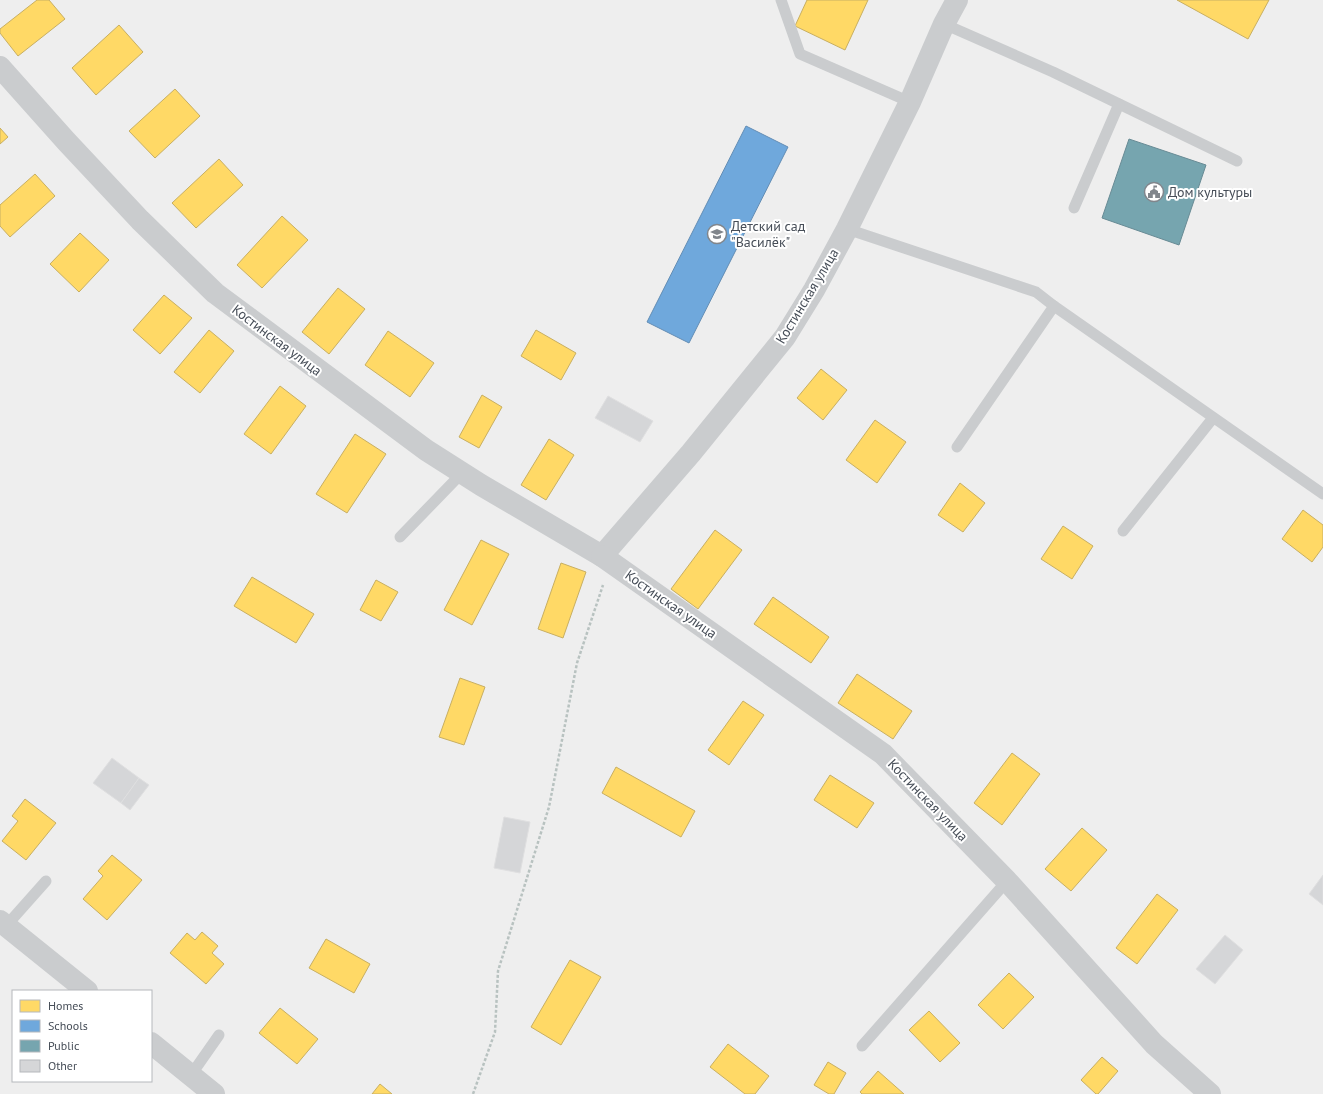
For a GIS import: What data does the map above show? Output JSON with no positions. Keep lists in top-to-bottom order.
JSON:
{
  "streets": {
    "street": ["Костинская улица"]
  },
  "places": {
    "public building": ["Дом культуры"],
    "school or university": ["Детский сад \"Василёк\""]
  },
  "legend": [
    "Homes",
    "Schools",
    "Public",
    "Other"
  ]
}
